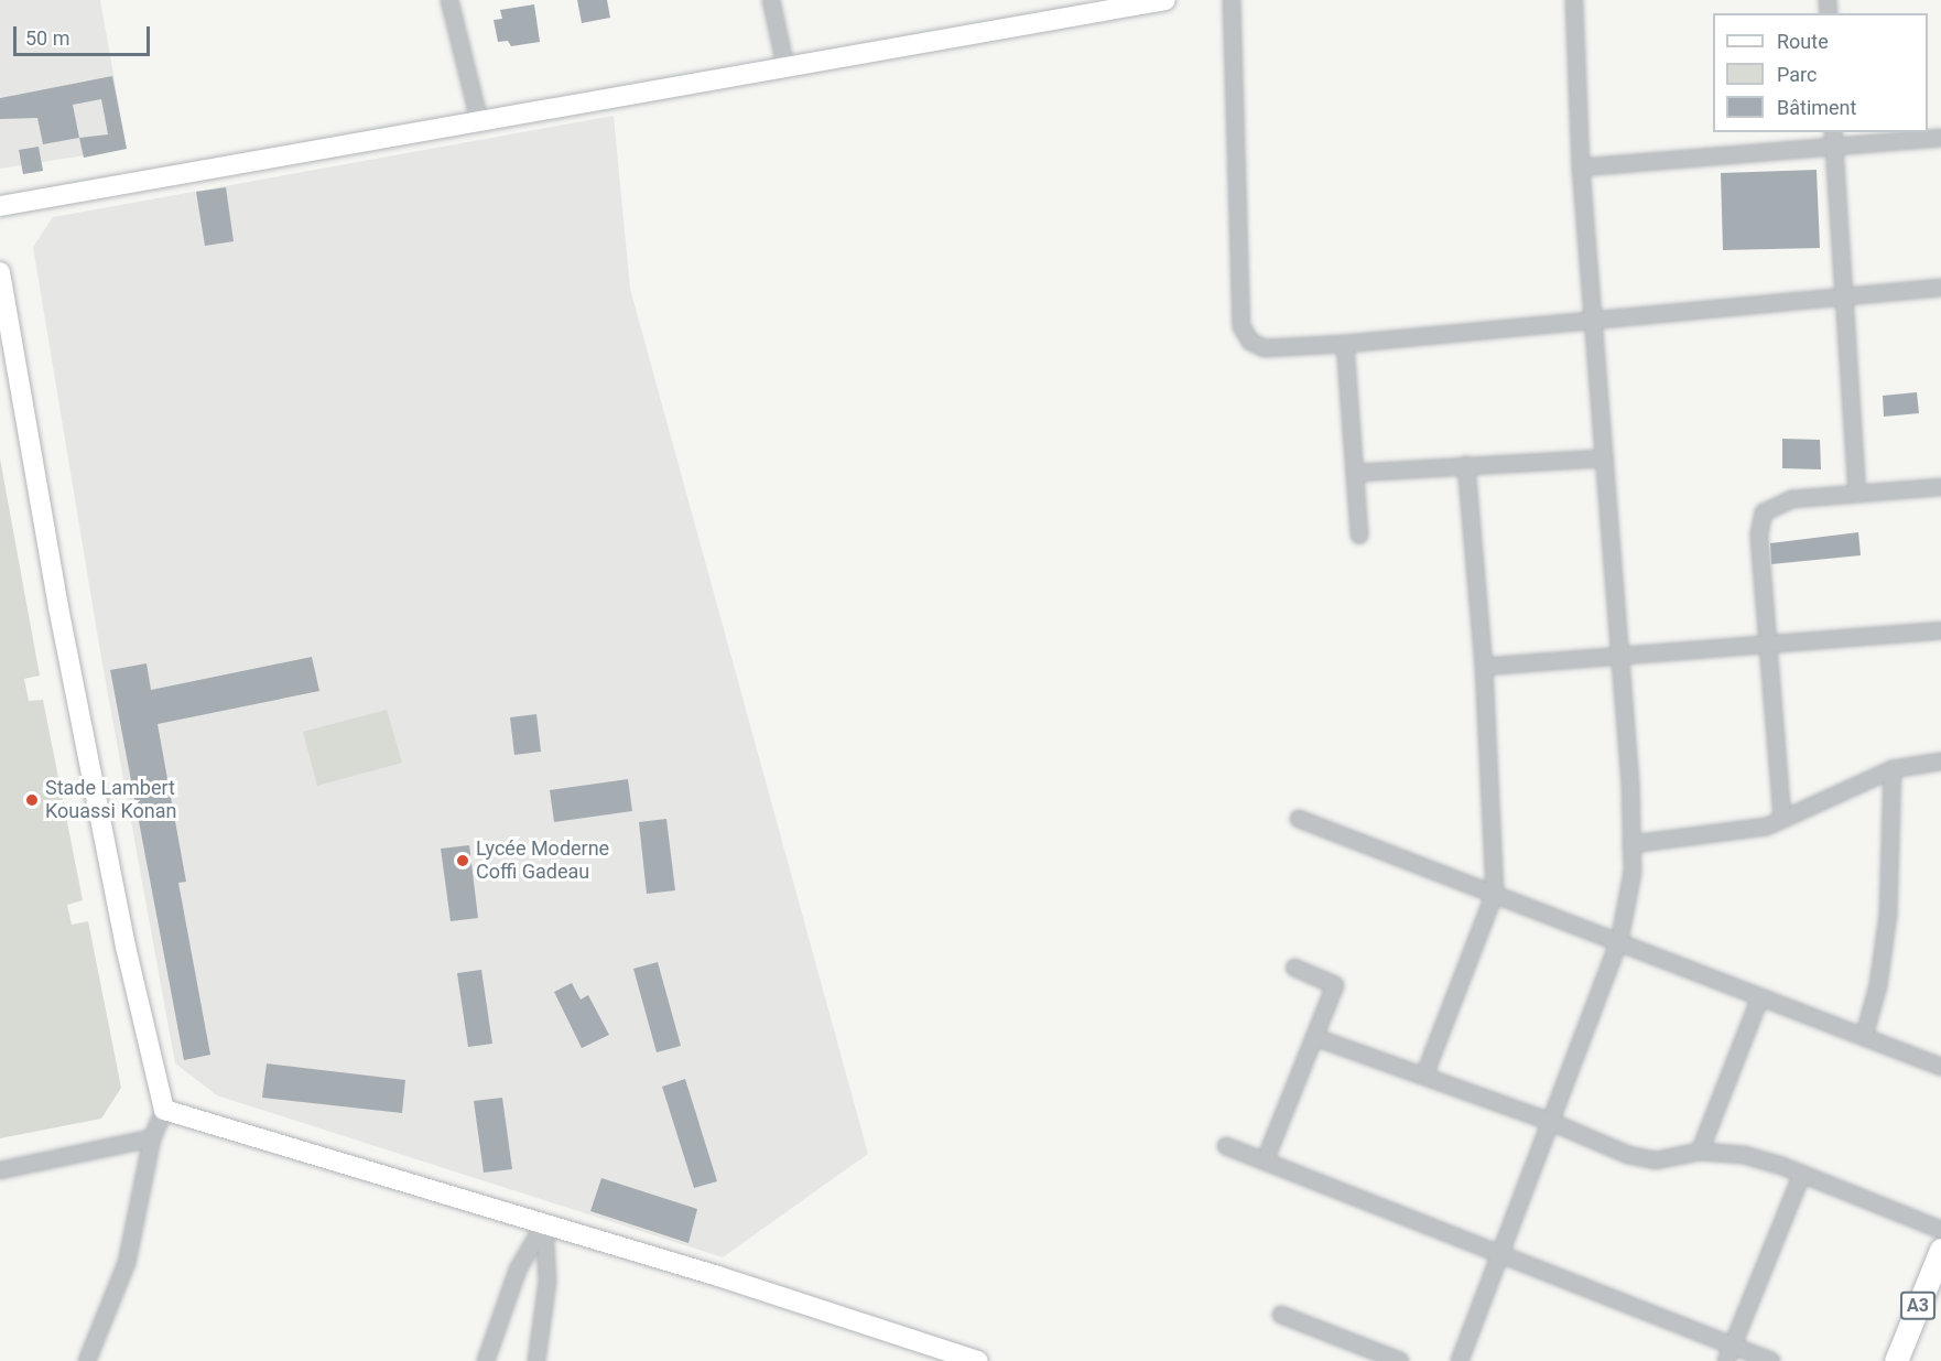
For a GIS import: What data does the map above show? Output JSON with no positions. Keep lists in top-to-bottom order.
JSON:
{
  "streets": {
    "main road": ["A3"]
  },
  "places": ["Stade Lambert Kouassi Konan", "Lycée Moderne Coffi Gadeau"],
  "legend": ["Route", "Parc", "Bâtiment"],
  "scale_bar": "50 m"
}
